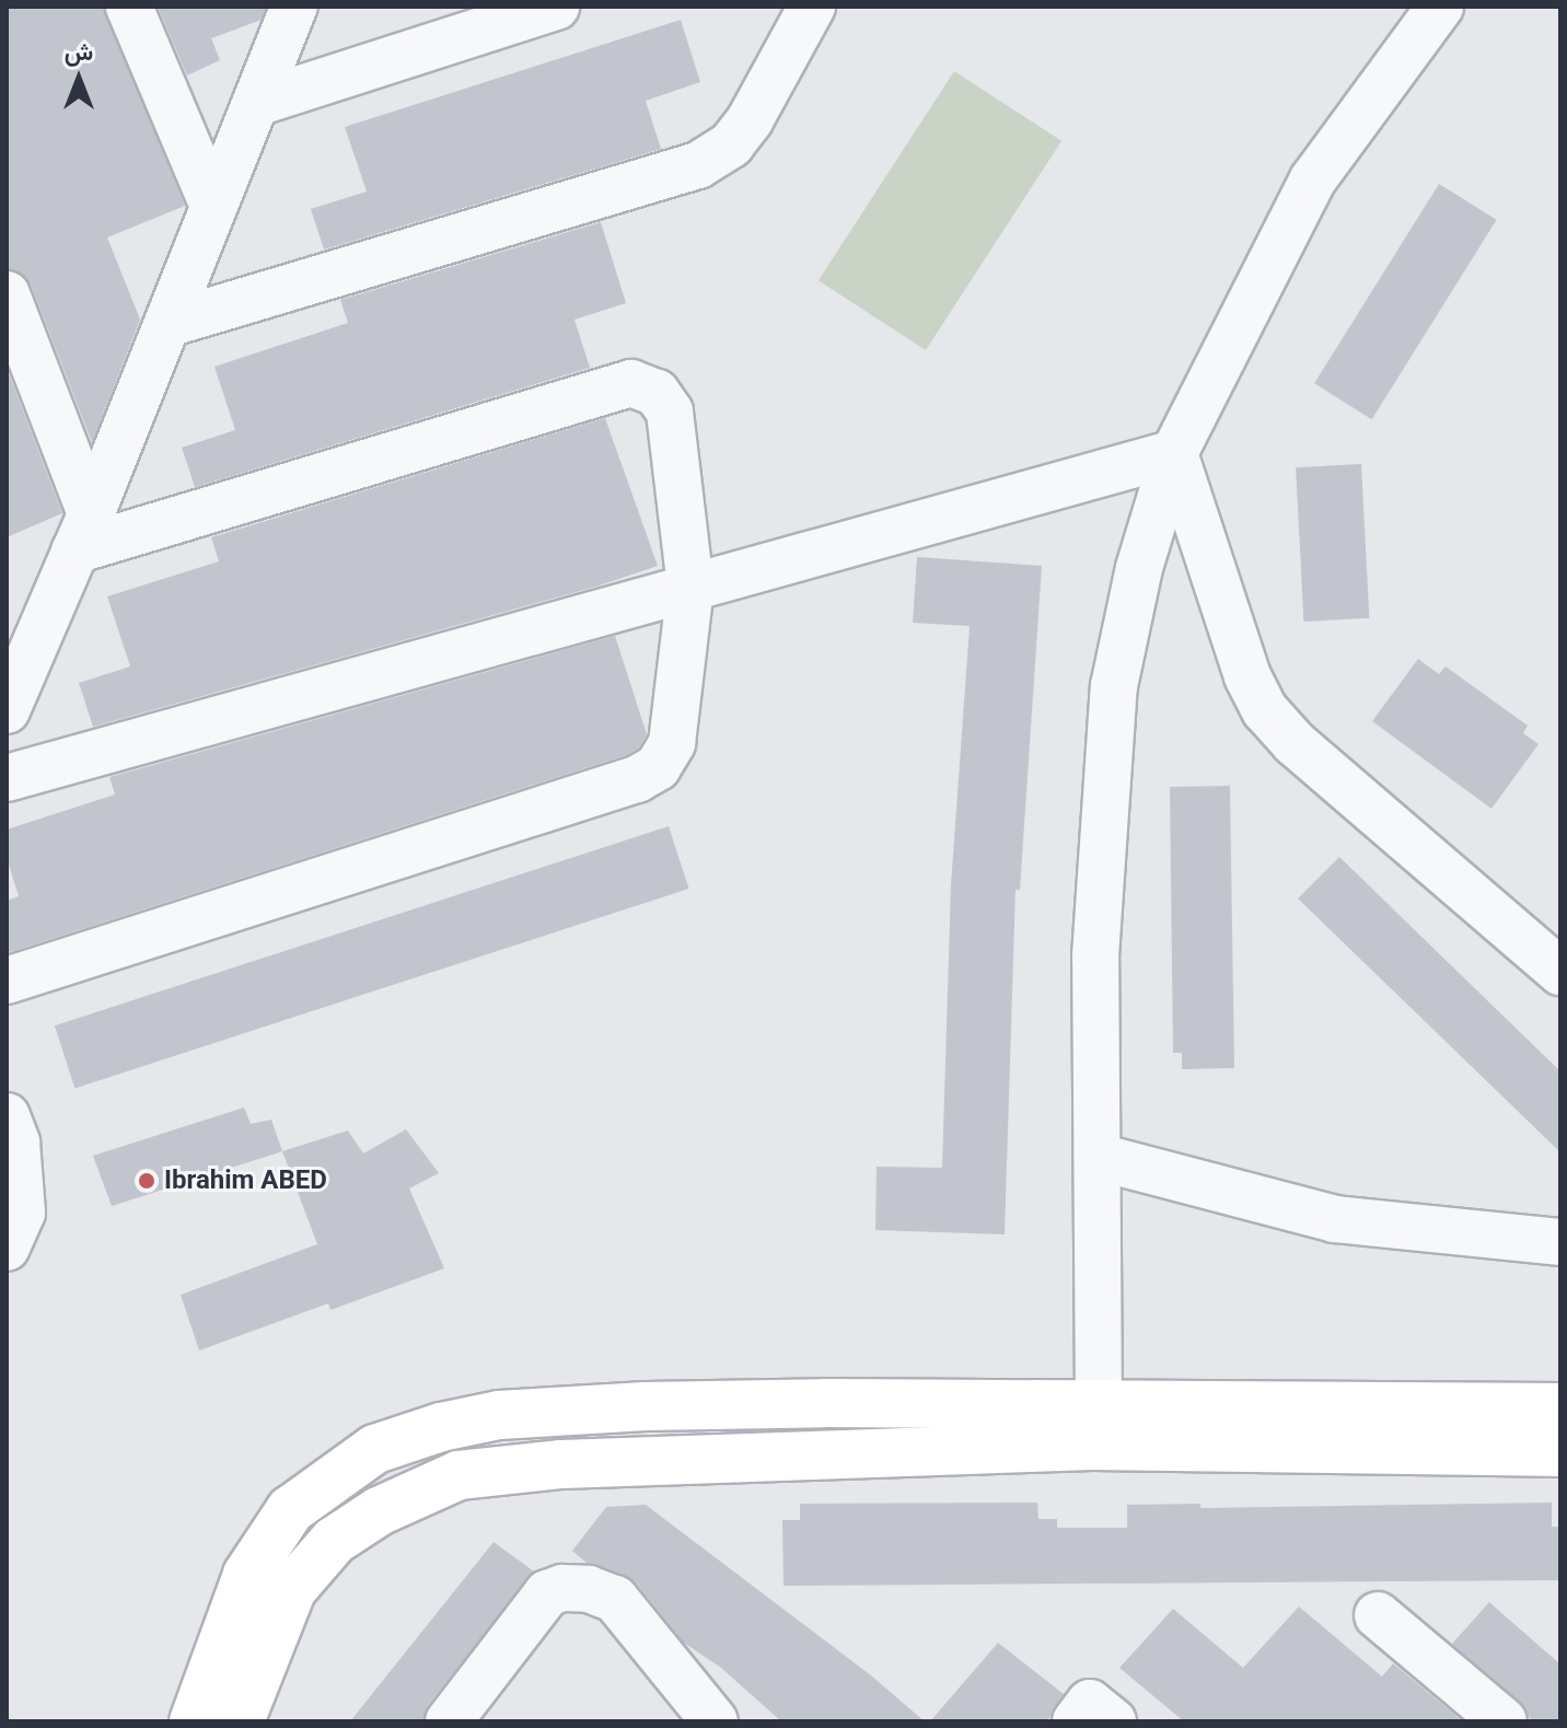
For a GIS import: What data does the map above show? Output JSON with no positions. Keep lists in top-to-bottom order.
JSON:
{
  "places": ["Ibrahim ABED"],
  "north": "top"
}
